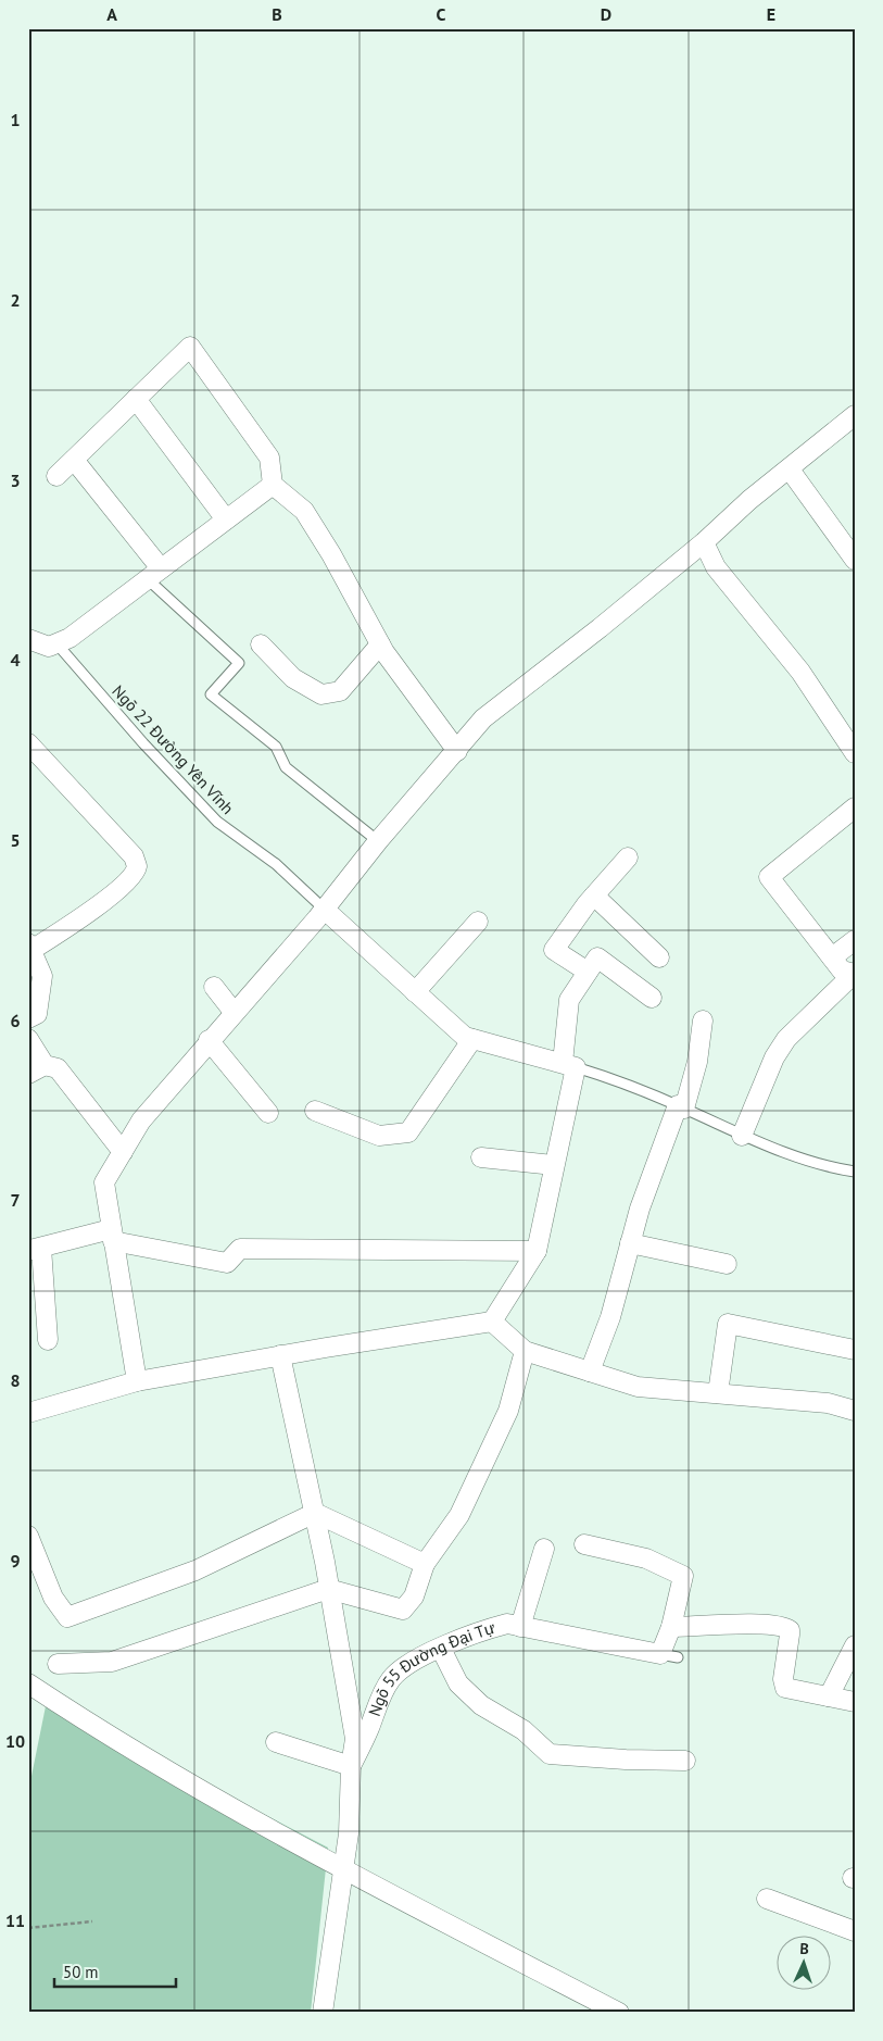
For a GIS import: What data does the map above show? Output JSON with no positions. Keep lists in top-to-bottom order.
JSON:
{
  "streets": {
    "street": ["Ngõ 55 Đường Đại Tự"],
    "lane": ["Ngõ 22 Đường Yên Vĩnh"]
  },
  "scale_bar": "50 m",
  "north": "top",
  "grid": {
    "columns": [
      "A",
      "B",
      "C",
      "D",
      "E"
    ],
    "rows": [
      "1",
      "2",
      "3",
      "4",
      "5",
      "6",
      "7",
      "8",
      "9",
      "10",
      "11"
    ]
  }
}
